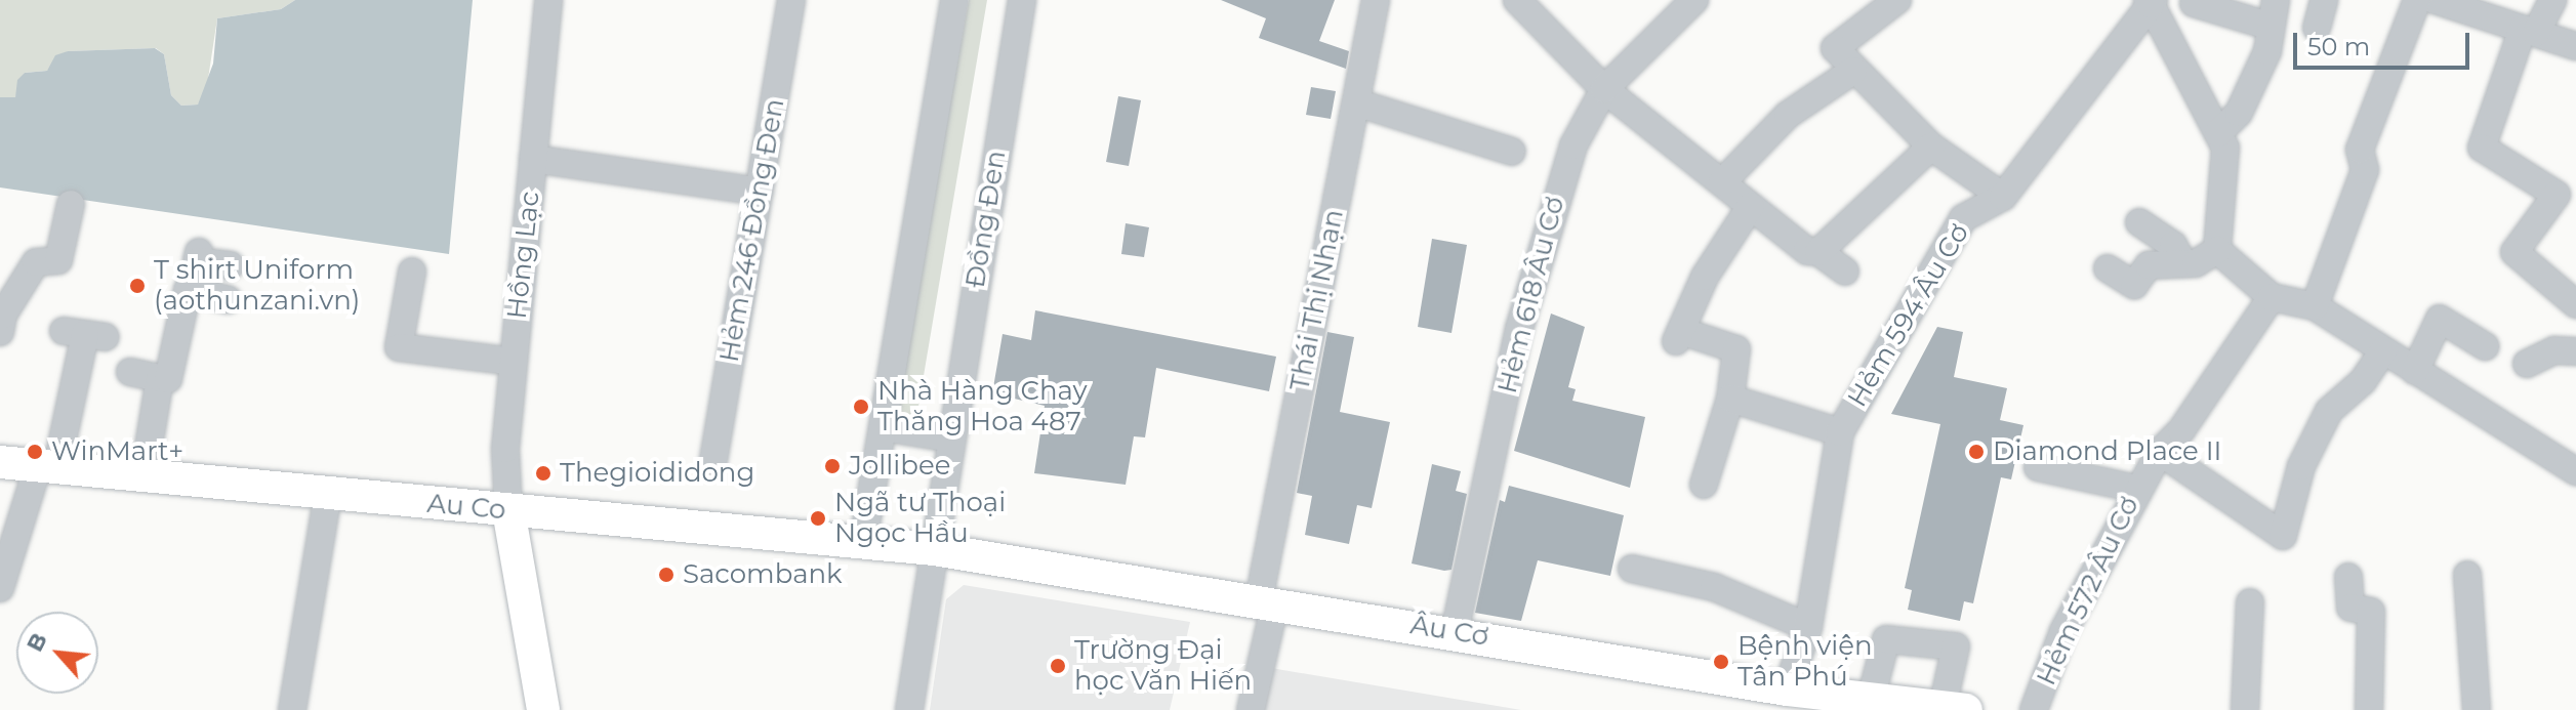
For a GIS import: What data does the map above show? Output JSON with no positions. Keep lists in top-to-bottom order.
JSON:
{
  "streets": {
    "main road": ["Au Co", "Âu Cơ"],
    "street": [
      "Đồng Đen",
      "Hẻm 246 Đồng Đen",
      "Hồng Lạc",
      "Hẻm 618 Âu Cơ",
      "Thái Thị Nhạn",
      "Hẻm 594 Âu Cơ",
      "Hẻm 572 Âu Cơ"
    ]
  },
  "crossings": [
    ["Đồng Đen", "Au Co"],
    ["Đồng Đen", "Âu Cơ"],
    ["Hồng Lạc", "Au Co"],
    ["Hẻm 618 Âu Cơ", "Âu Cơ"],
    ["Thái Thị Nhạn", "Âu Cơ"],
    ["Hẻm 594 Âu Cơ", "Âu Cơ"],
    ["Au Co", "Âu Cơ"]
  ],
  "places": [
    "T shirt Uniform (aothunzani.vn)",
    "Nhà Hàng Chay Thăng Hoa 487",
    "WinMart+",
    "Diamond Place II",
    "Jollibee",
    "Thegioididong",
    "Ngã tư Thoại Ngọc Hầu",
    "Sacombank",
    "Bệnh viện Tân Phú",
    "Trường Đại học Văn Hiến"
  ],
  "scale_bar": "50 m",
  "north": "top left"
}
